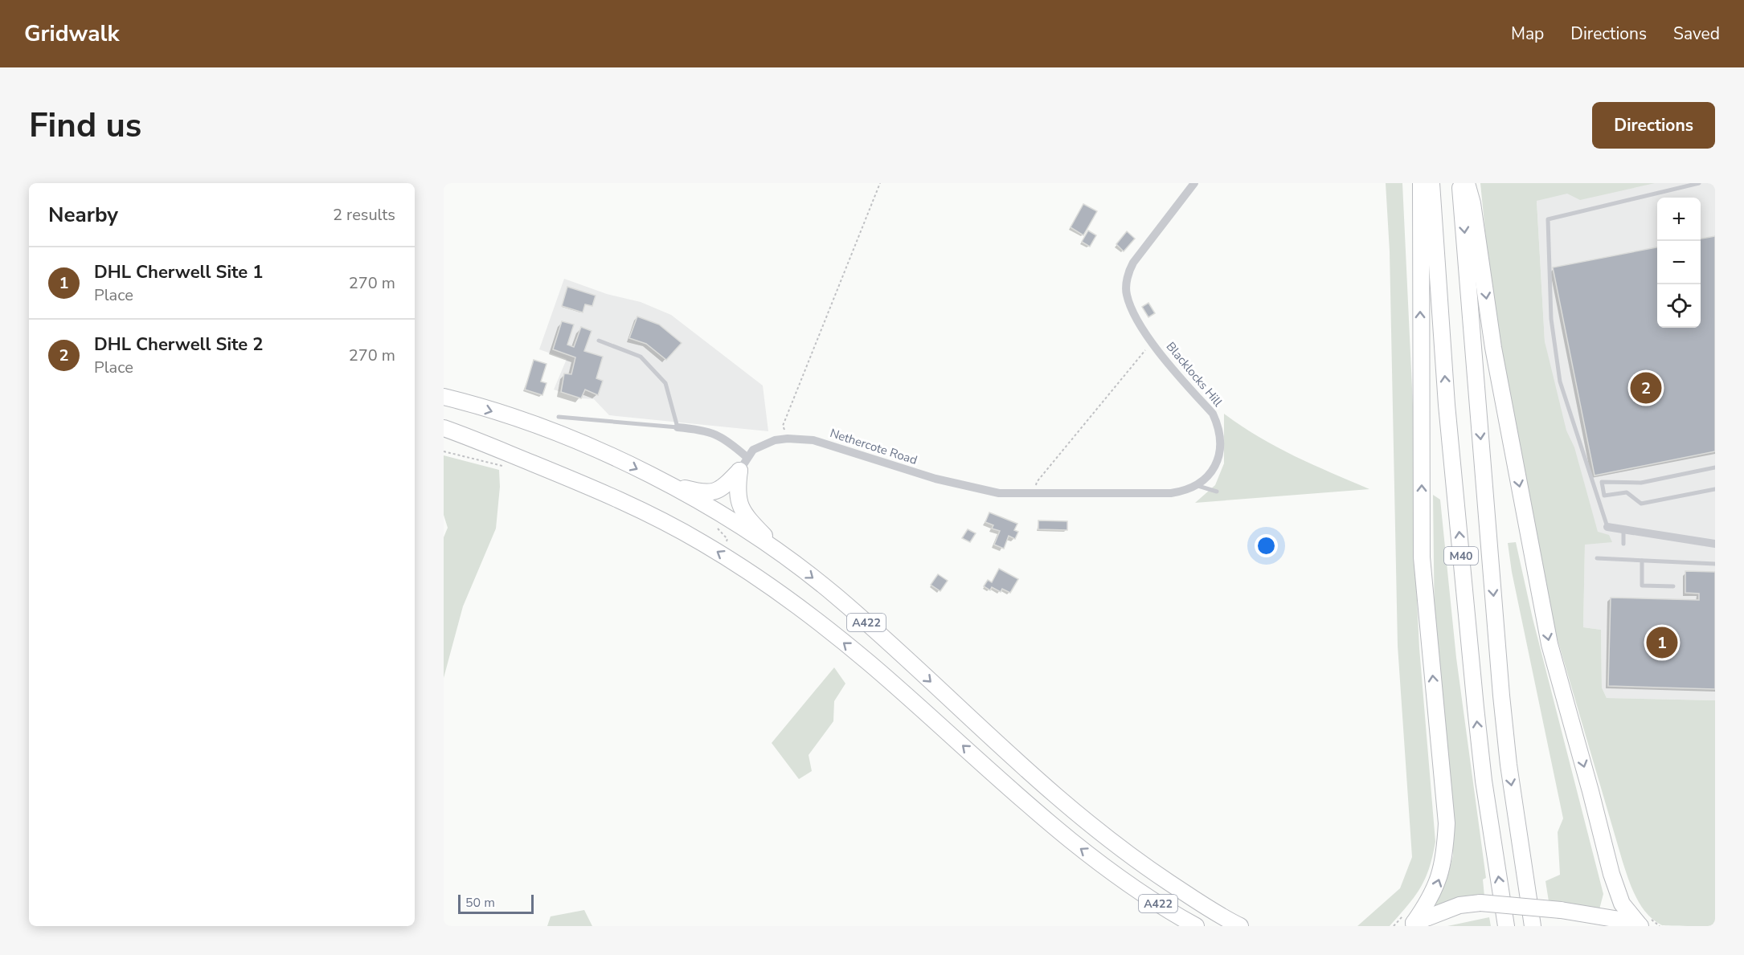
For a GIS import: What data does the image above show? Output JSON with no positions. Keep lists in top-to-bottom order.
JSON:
{
  "streets": {
    "highway": ["M40", "A422"],
    "street": ["Blacklocks Hill", "Nethercote Road"]
  },
  "scale_bar": "50 m",
  "page": {
    "header": "Gridwalk",
    "nav": ["Map", "Directions", "Saved"],
    "buttons": "Directions",
    "title": "Find us",
    "heading": ["Nearby", "2 results"],
    "map_buttons": ["+", "−"],
    "list": [
      {
        "mark": "1",
        "name": "DHL Cherwell Site 1",
        "note": "Place",
        "value": "270 m"
      },
      {
        "mark": "2",
        "name": "DHL Cherwell Site 2",
        "note": "Place",
        "value": "270 m"
      }
    ],
    "pins": ["2", "1"],
    "scale": "50 m"
  }
}
